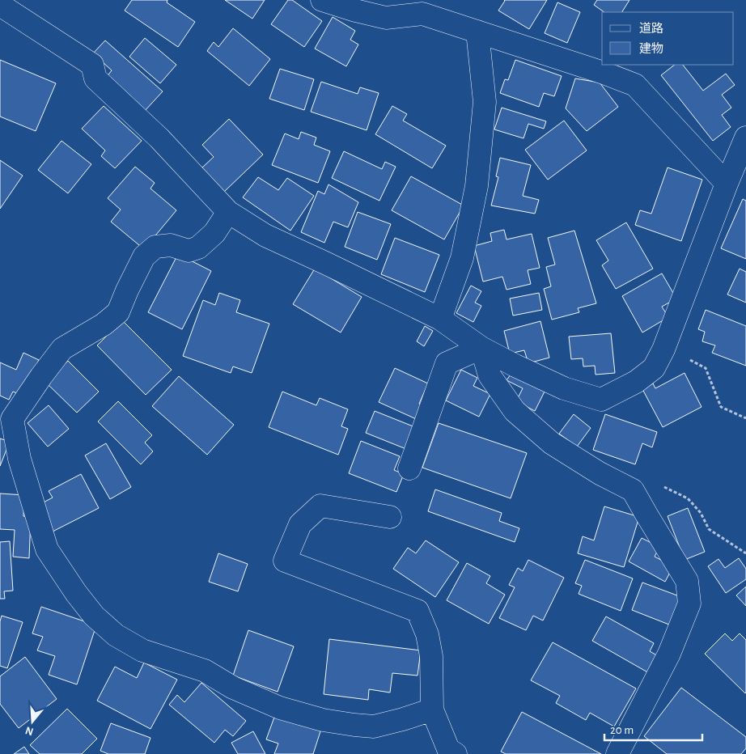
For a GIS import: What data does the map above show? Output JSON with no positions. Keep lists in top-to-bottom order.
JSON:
{
  "legend": ["道路", "建物"],
  "scale_bar": "20 m",
  "north": "bottom"
}
